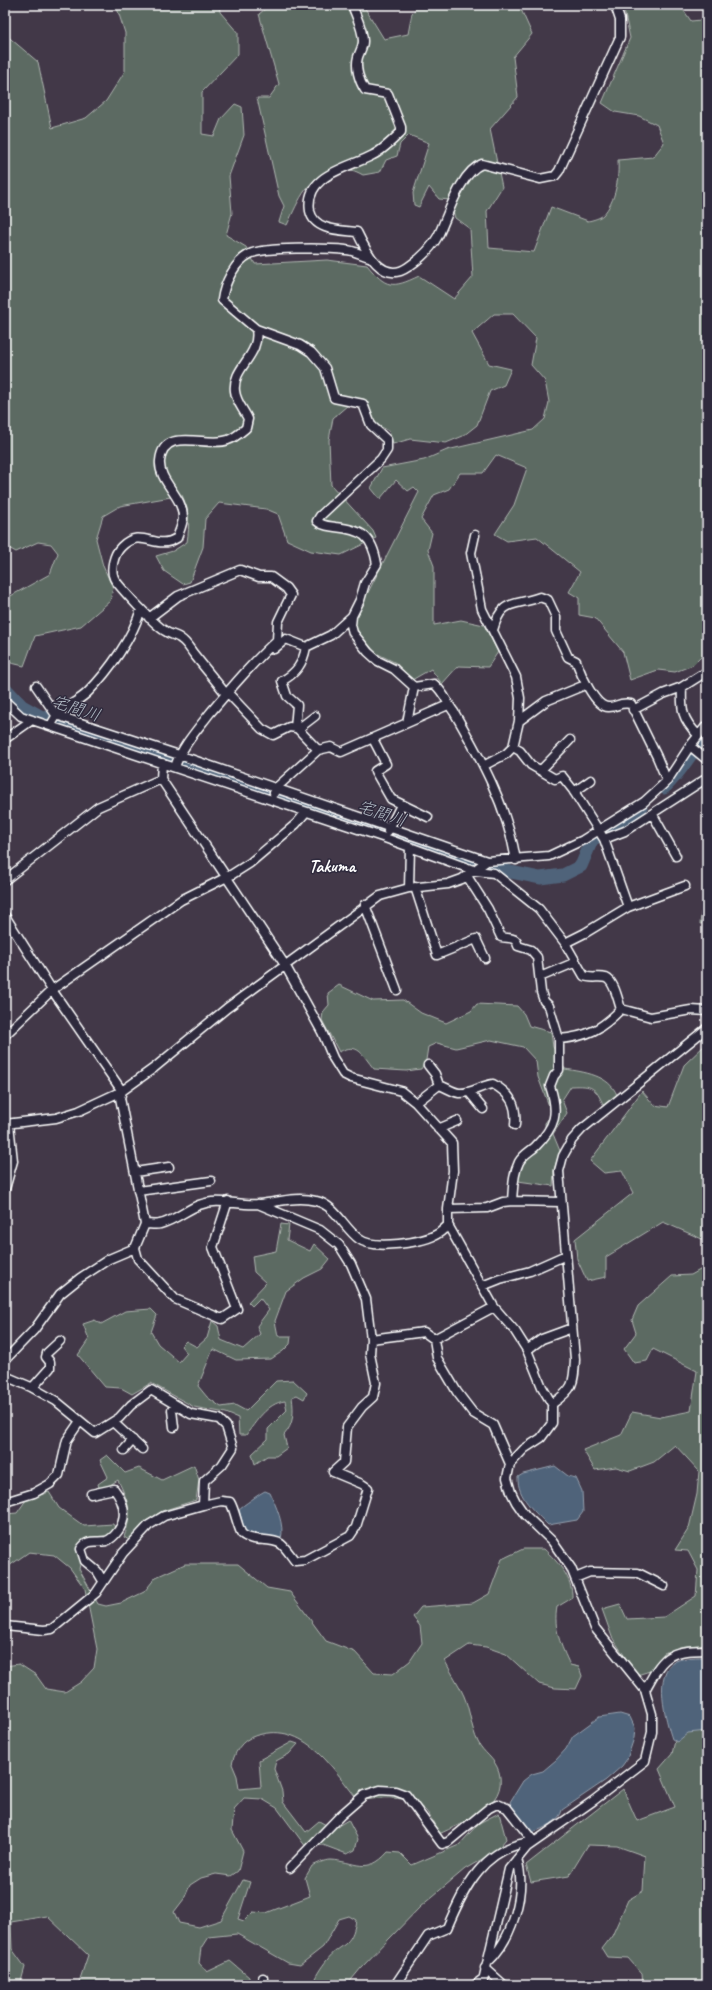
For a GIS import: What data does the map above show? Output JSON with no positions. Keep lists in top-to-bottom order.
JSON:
{
  "districts": ["Takuma"],
  "water": ["宅間川"]
}
